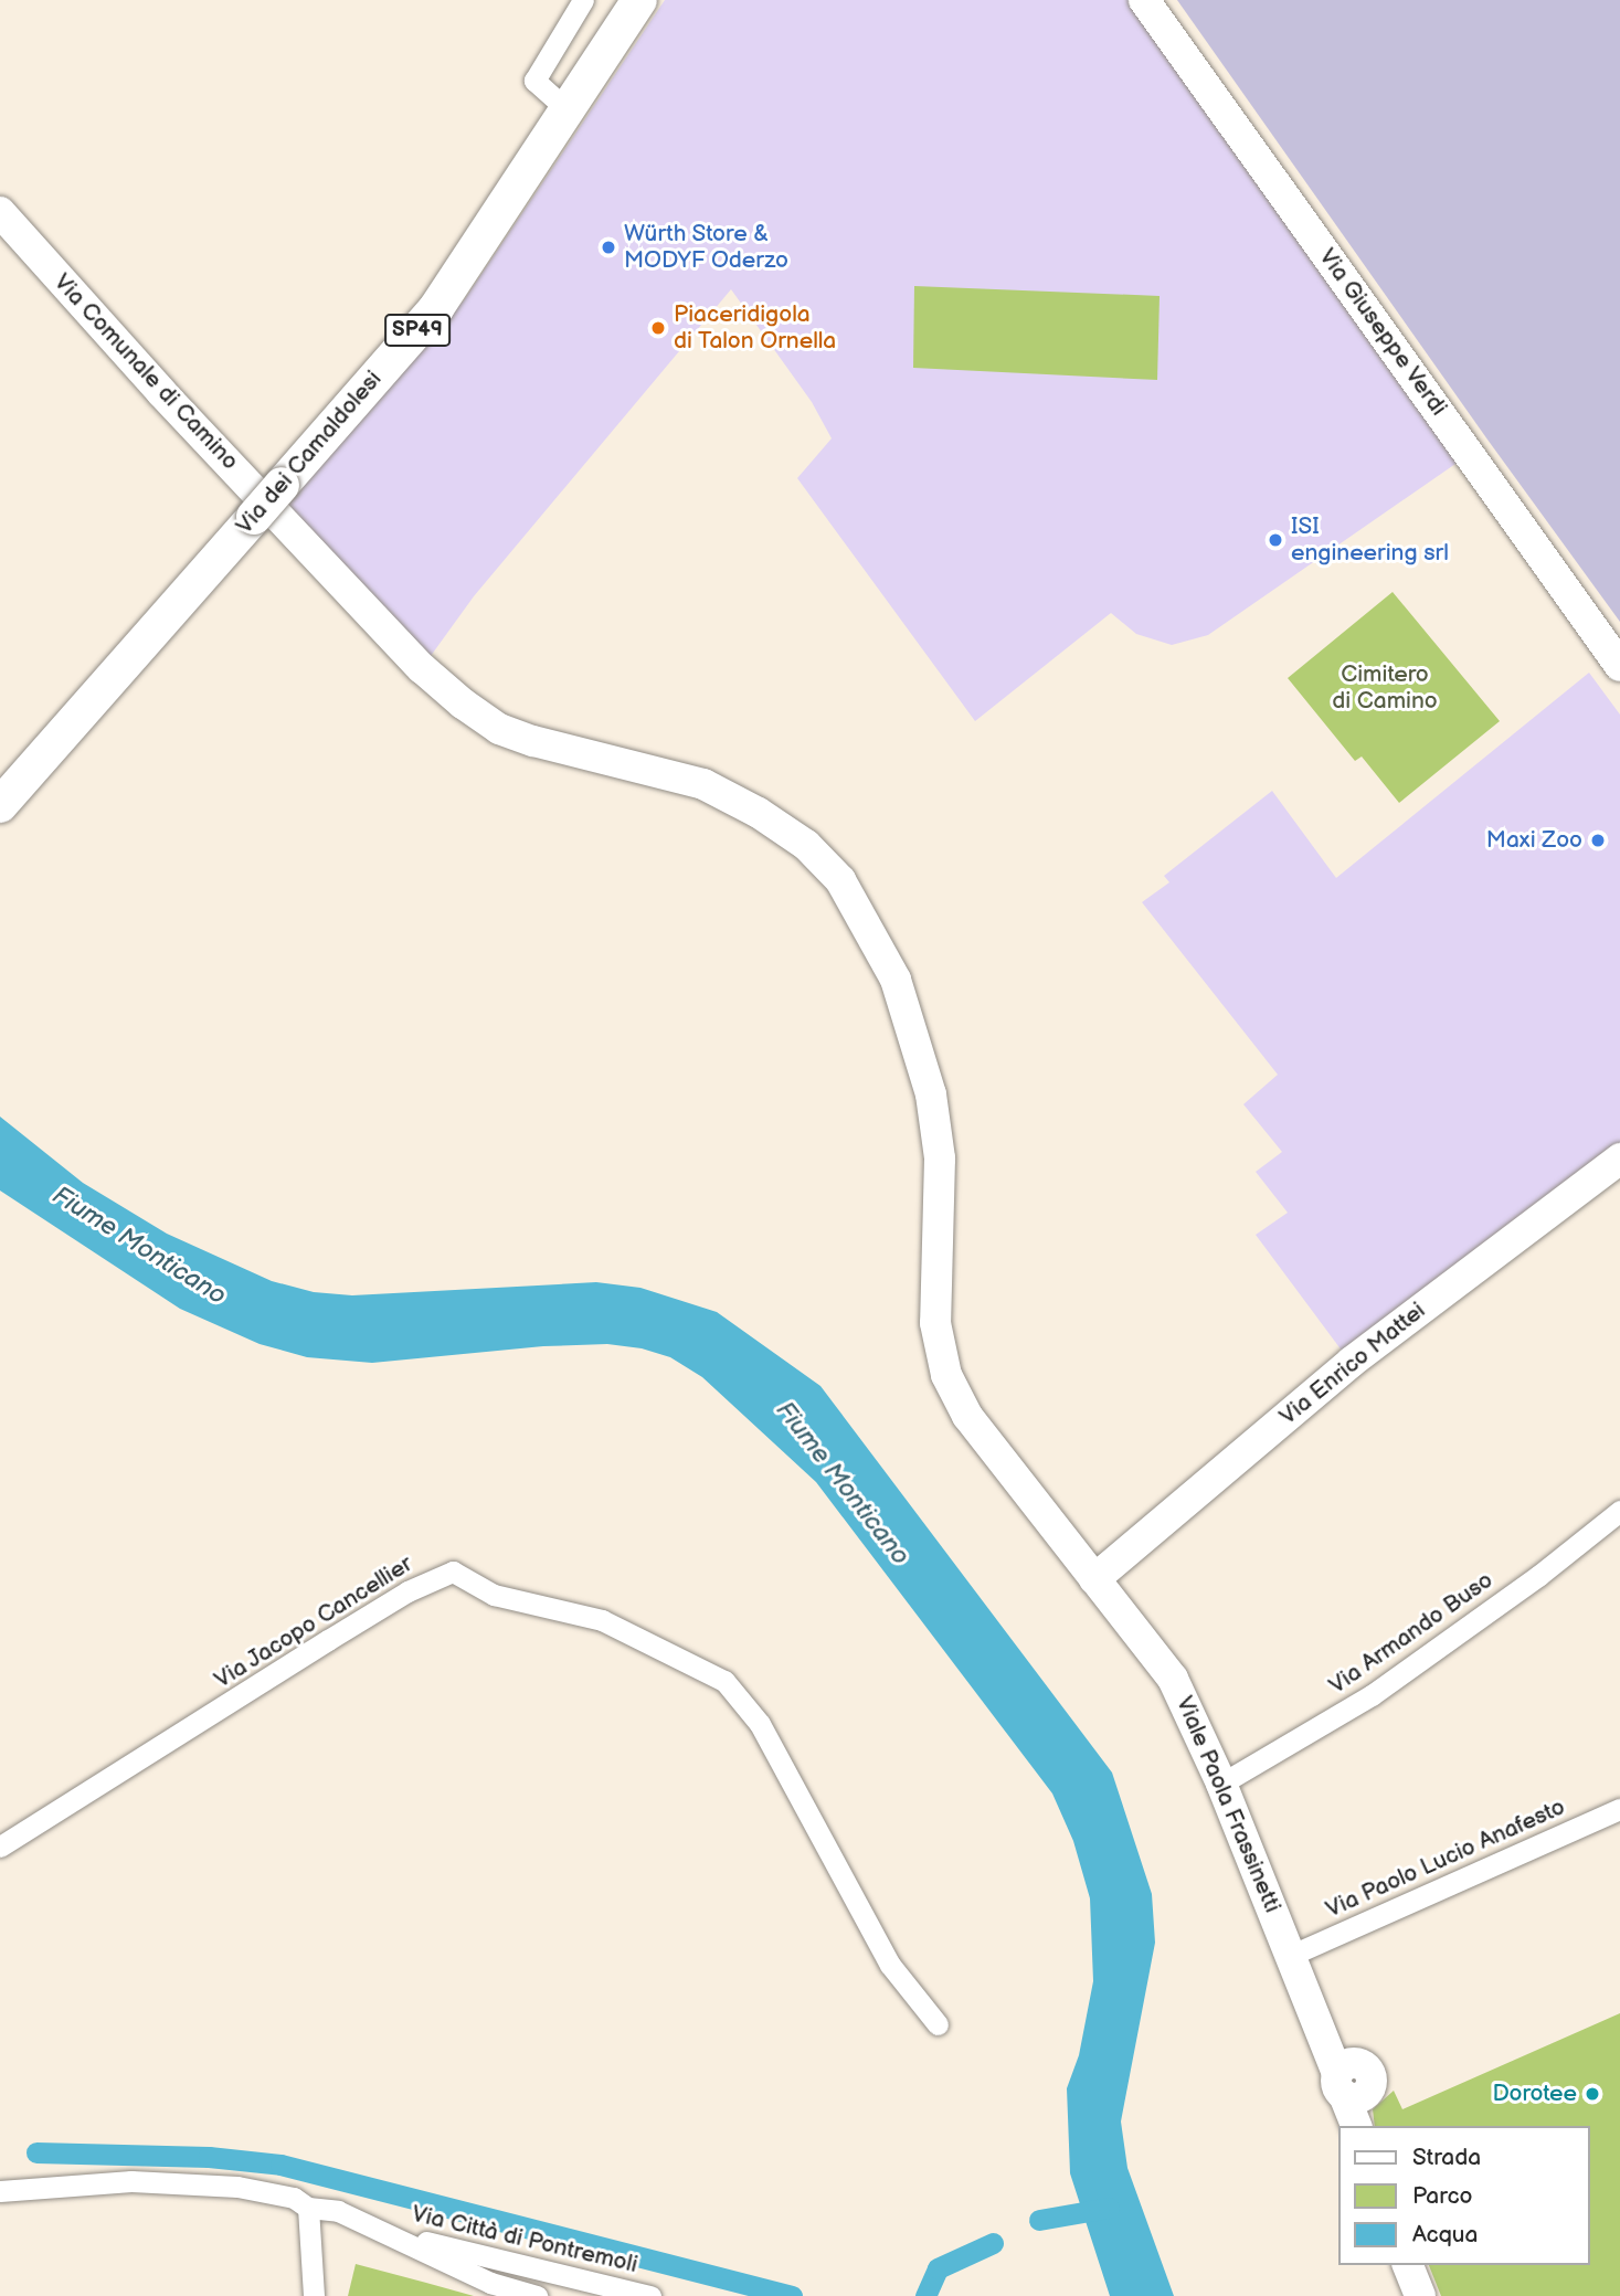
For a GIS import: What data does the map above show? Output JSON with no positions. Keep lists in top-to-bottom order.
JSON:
{
  "streets": {
    "main road": ["SP49", "Via dei Camaldolesi"],
    "street": [
      "Via Giuseppe Verdi",
      "Via Comunale di Camino",
      "Via Enrico Mattei",
      "Via Jacopo Cancellier",
      "Via Armando Buso",
      "Viale Paola Frassinetti",
      "Via Paolo Lucio Anafesto",
      "Via Città di Pontremoli"
    ]
  },
  "crossings": [
    ["Via Comunale di Camino", "Via Enrico Mattei"],
    ["Via Comunale di Camino", "Viale Paola Frassinetti"],
    ["Via Enrico Mattei", "Viale Paola Frassinetti"],
    ["Via Armando Buso", "Viale Paola Frassinetti"],
    ["Viale Paola Frassinetti", "Via Paolo Lucio Anafesto"]
  ],
  "water": ["Fiume Monticano"],
  "parks": ["Cimitero di Camino"],
  "places": [
    "Würth Store & MODYF Oderzo",
    "Piaceridigola di Talon Ornella",
    "ISI engineering srl",
    "Maxi Zoo",
    "Dorotee"
  ],
  "legend": ["Strada", "Parco", "Acqua"]
}
